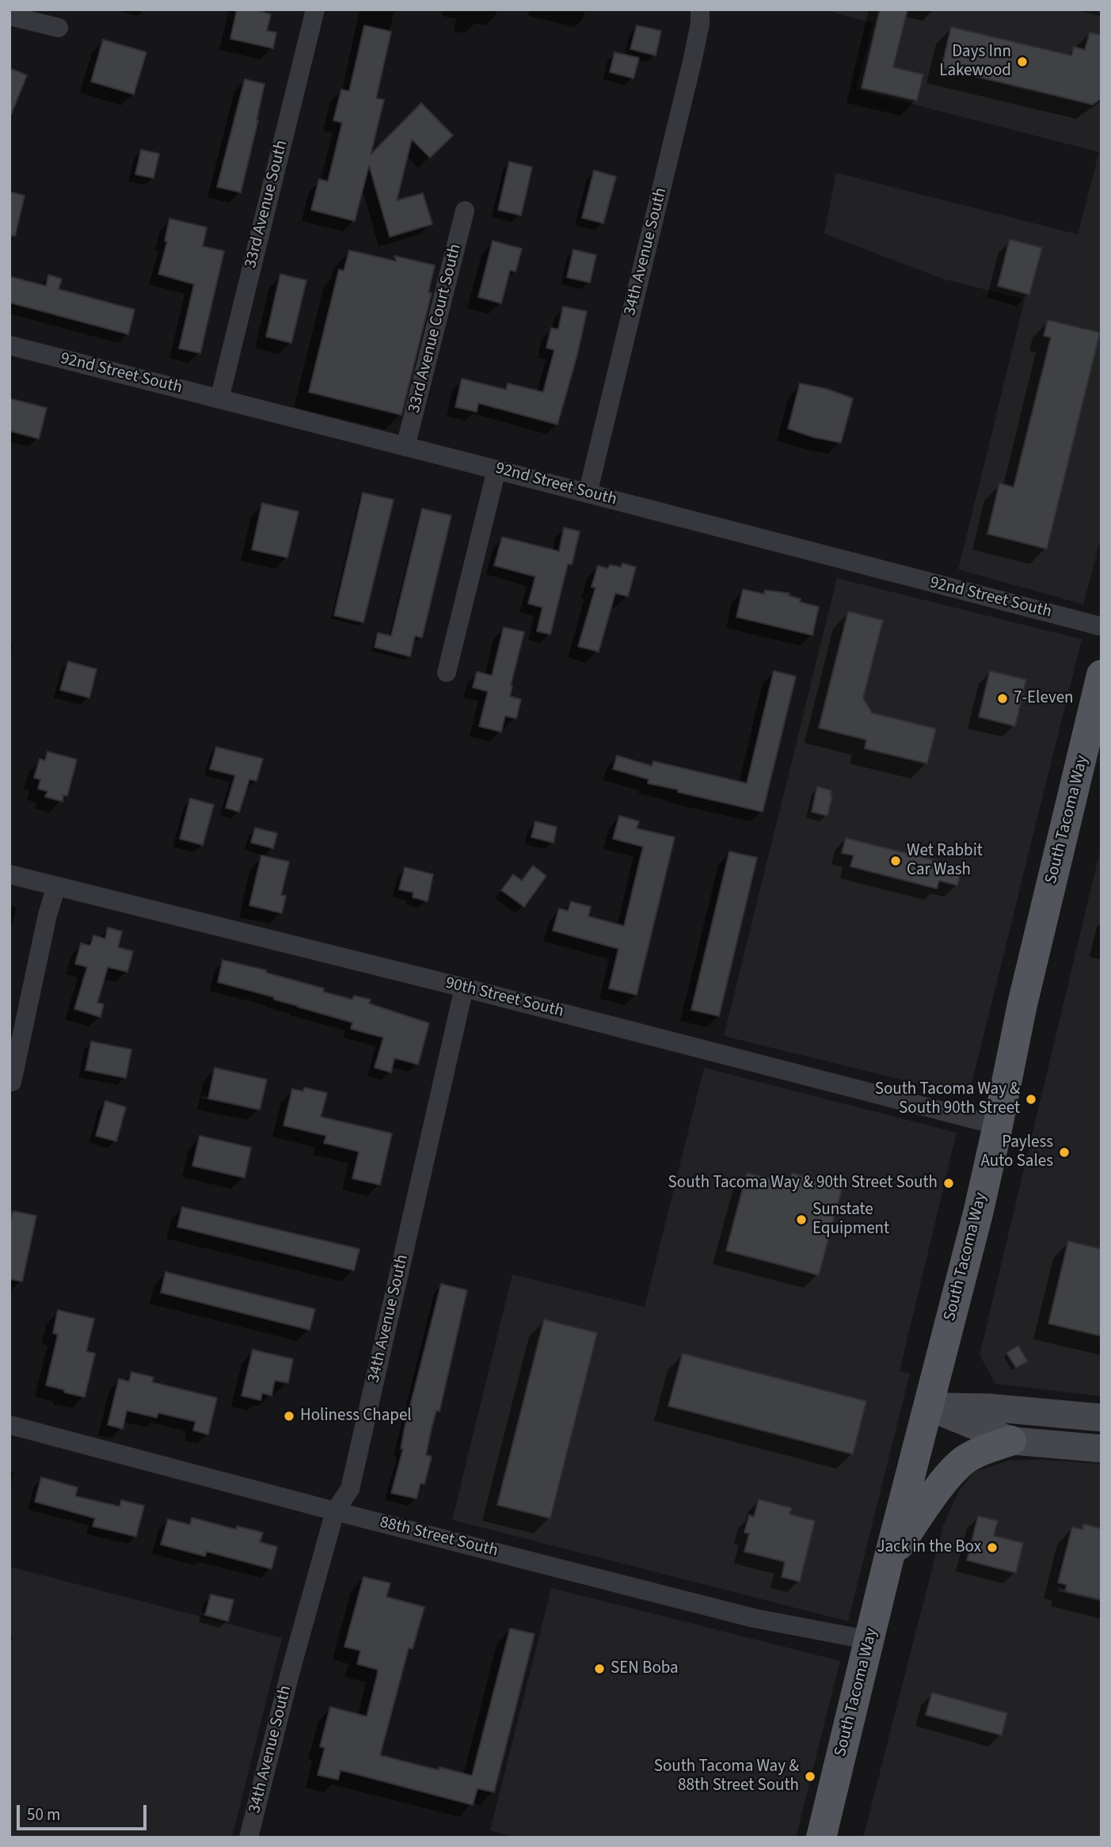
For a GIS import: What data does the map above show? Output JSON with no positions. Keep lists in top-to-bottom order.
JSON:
{
  "streets": {
    "main road": ["South Tacoma Way"],
    "street": [
      "33rd Avenue South",
      "34th Avenue South",
      "33rd Avenue Court South",
      "92nd Street South",
      "90th Street South",
      "88th Street South"
    ]
  },
  "crossings": [
    ["33rd Avenue South", "92nd Street South"],
    ["34th Avenue South", "92nd Street South"],
    ["34th Avenue South", "90th Street South"],
    ["34th Avenue South", "88th Street South"],
    ["33rd Avenue Court South", "92nd Street South"],
    ["South Tacoma Way", "90th Street South"],
    ["South Tacoma Way", "88th Street South"]
  ],
  "places": [
    "Days Inn Lakewood",
    "7-Eleven",
    "Wet Rabbit Car Wash",
    "South Tacoma Way & South 90th Street",
    "Payless Auto Sales",
    "South Tacoma Way & 90th Street South",
    "Sunstate Equipment",
    "Holiness Chapel",
    "Jack in the Box",
    "SEN Boba",
    "South Tacoma Way & 88th Street South"
  ],
  "scale_bar": "50 m"
}
